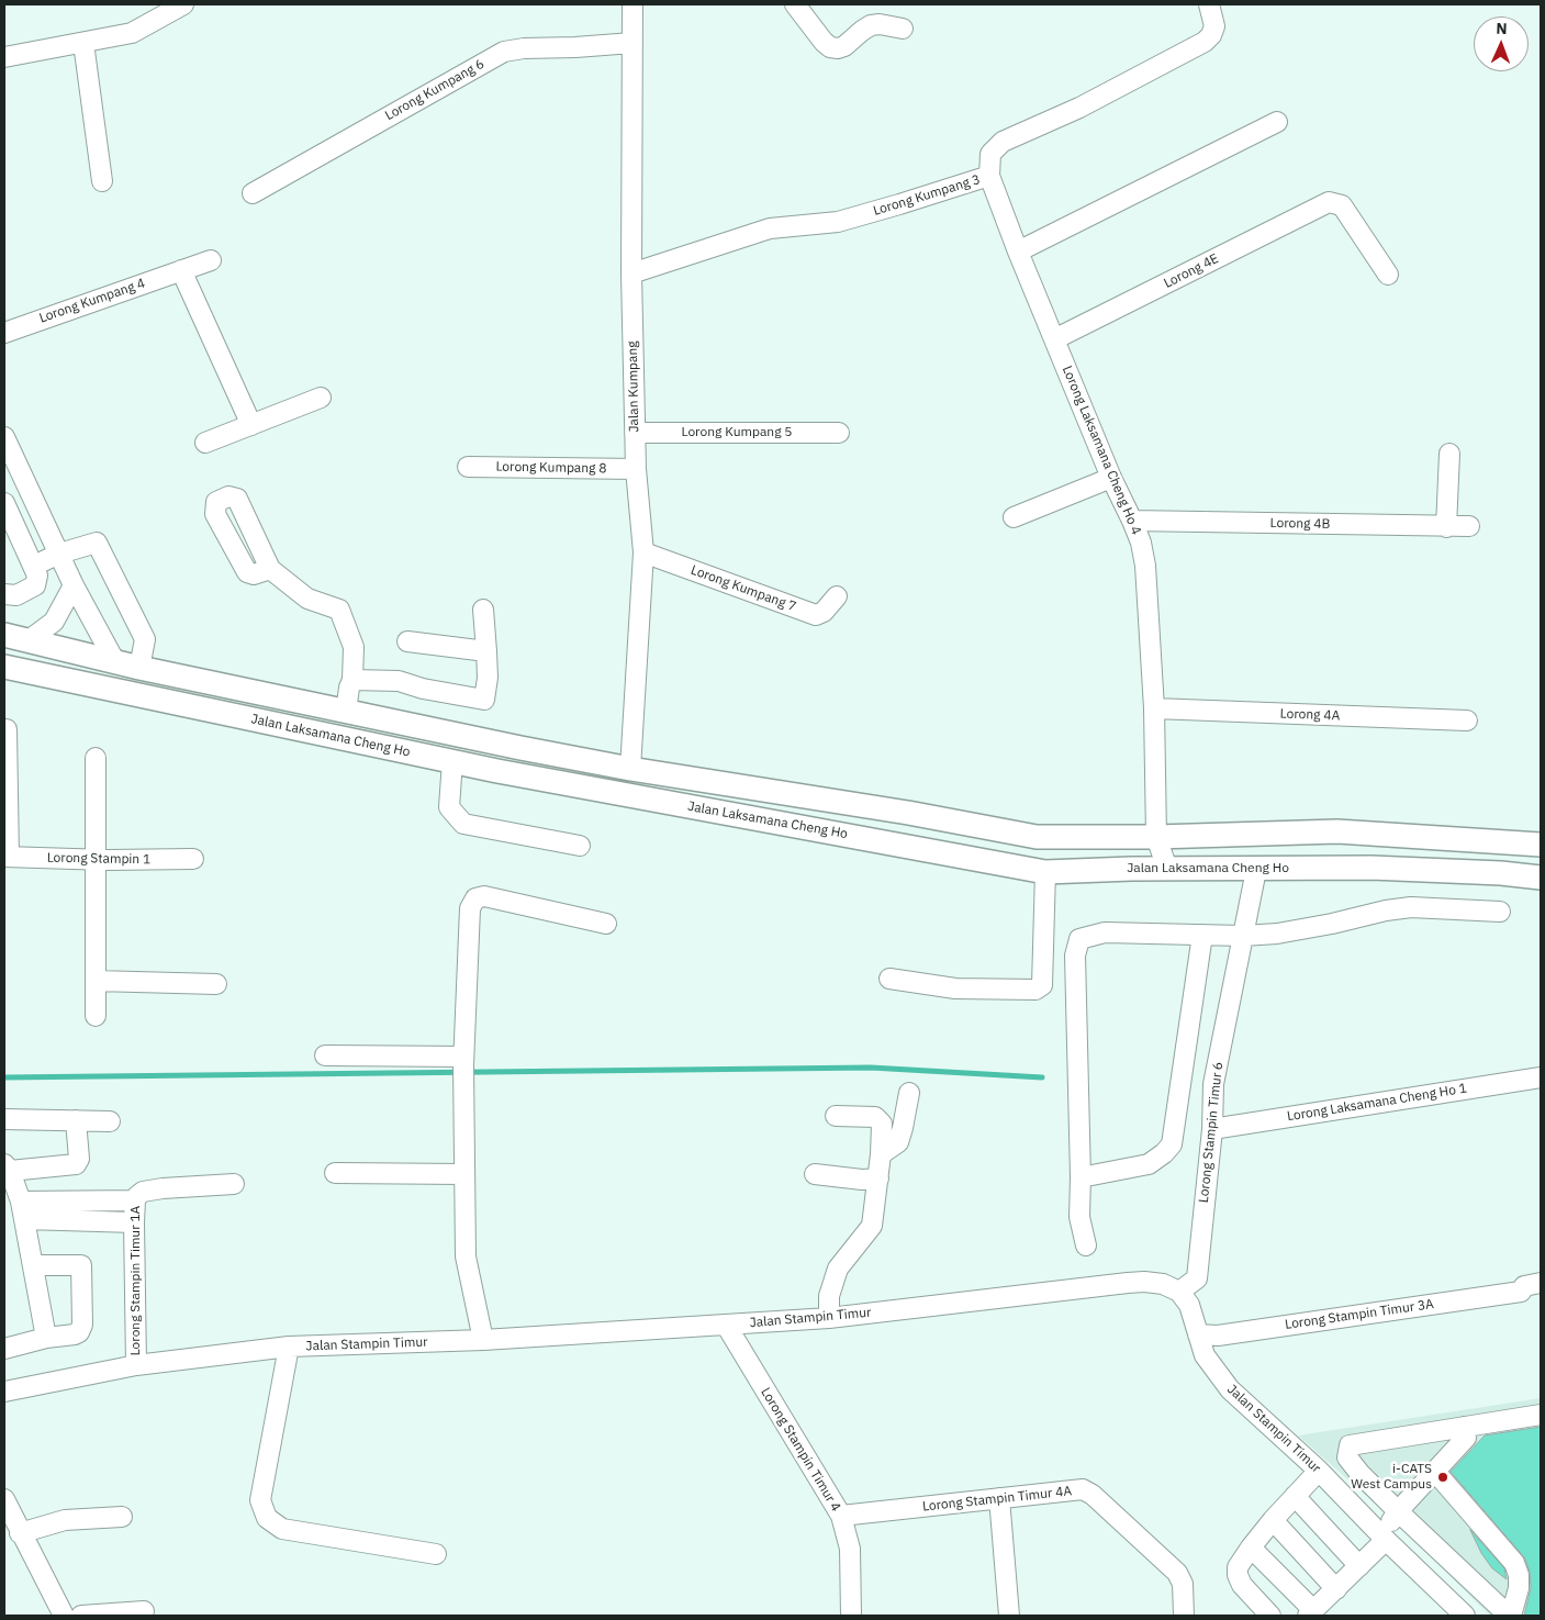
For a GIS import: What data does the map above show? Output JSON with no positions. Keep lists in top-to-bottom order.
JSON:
{
  "streets": {
    "main road": ["Jalan Laksamana Cheng Ho"],
    "street": [
      "Lorong Kumpang 6",
      "Lorong Kumpang 3",
      "Lorong 4E",
      "Lorong Kumpang 4",
      "Jalan Kumpang",
      "Lorong Kumpang 5",
      "Lorong Laksamana Cheng Ho 4",
      "Lorong Kumpang 8",
      "Lorong 4B",
      "Lorong Kumpang 7",
      "Lorong 4A",
      "Lorong Stampin 1",
      "Lorong Laksamana Cheng Ho 1",
      "Lorong Stampin Timur 6",
      "Lorong Stampin Timur 1A",
      "Lorong Stampin Timur 3A",
      "Jalan Stampin Timur",
      "Lorong Stampin Timur 4",
      "Lorong Stampin Timur 4A"
    ]
  },
  "crossings": [
    ["Lorong Kumpang 6", "Jalan Kumpang"],
    ["Lorong Kumpang 3", "Jalan Kumpang"],
    ["Lorong Kumpang 3", "Lorong Laksamana Cheng Ho 4"],
    ["Lorong 4E", "Lorong Laksamana Cheng Ho 4"],
    ["Jalan Kumpang", "Lorong Kumpang 5"],
    ["Jalan Kumpang", "Lorong Kumpang 8"],
    ["Jalan Kumpang", "Lorong Kumpang 7"],
    ["Jalan Kumpang", "Jalan Laksamana Cheng Ho"],
    ["Lorong Laksamana Cheng Ho 4", "Lorong 4B"],
    ["Lorong Laksamana Cheng Ho 4", "Lorong 4A"],
    ["Lorong Laksamana Cheng Ho 4", "Jalan Laksamana Cheng Ho"],
    ["Jalan Laksamana Cheng Ho", "Lorong Stampin Timur 6"],
    ["Lorong Laksamana Cheng Ho 1", "Lorong Stampin Timur 6"],
    ["Lorong Stampin Timur 6", "Jalan Stampin Timur"],
    ["Lorong Stampin Timur 1A", "Jalan Stampin Timur"],
    ["Lorong Stampin Timur 3A", "Jalan Stampin Timur"],
    ["Jalan Stampin Timur", "Lorong Stampin Timur 4"],
    ["Lorong Stampin Timur 4", "Lorong Stampin Timur 4A"]
  ],
  "places": ["i-CATS West Campus"],
  "north": "top"
}
